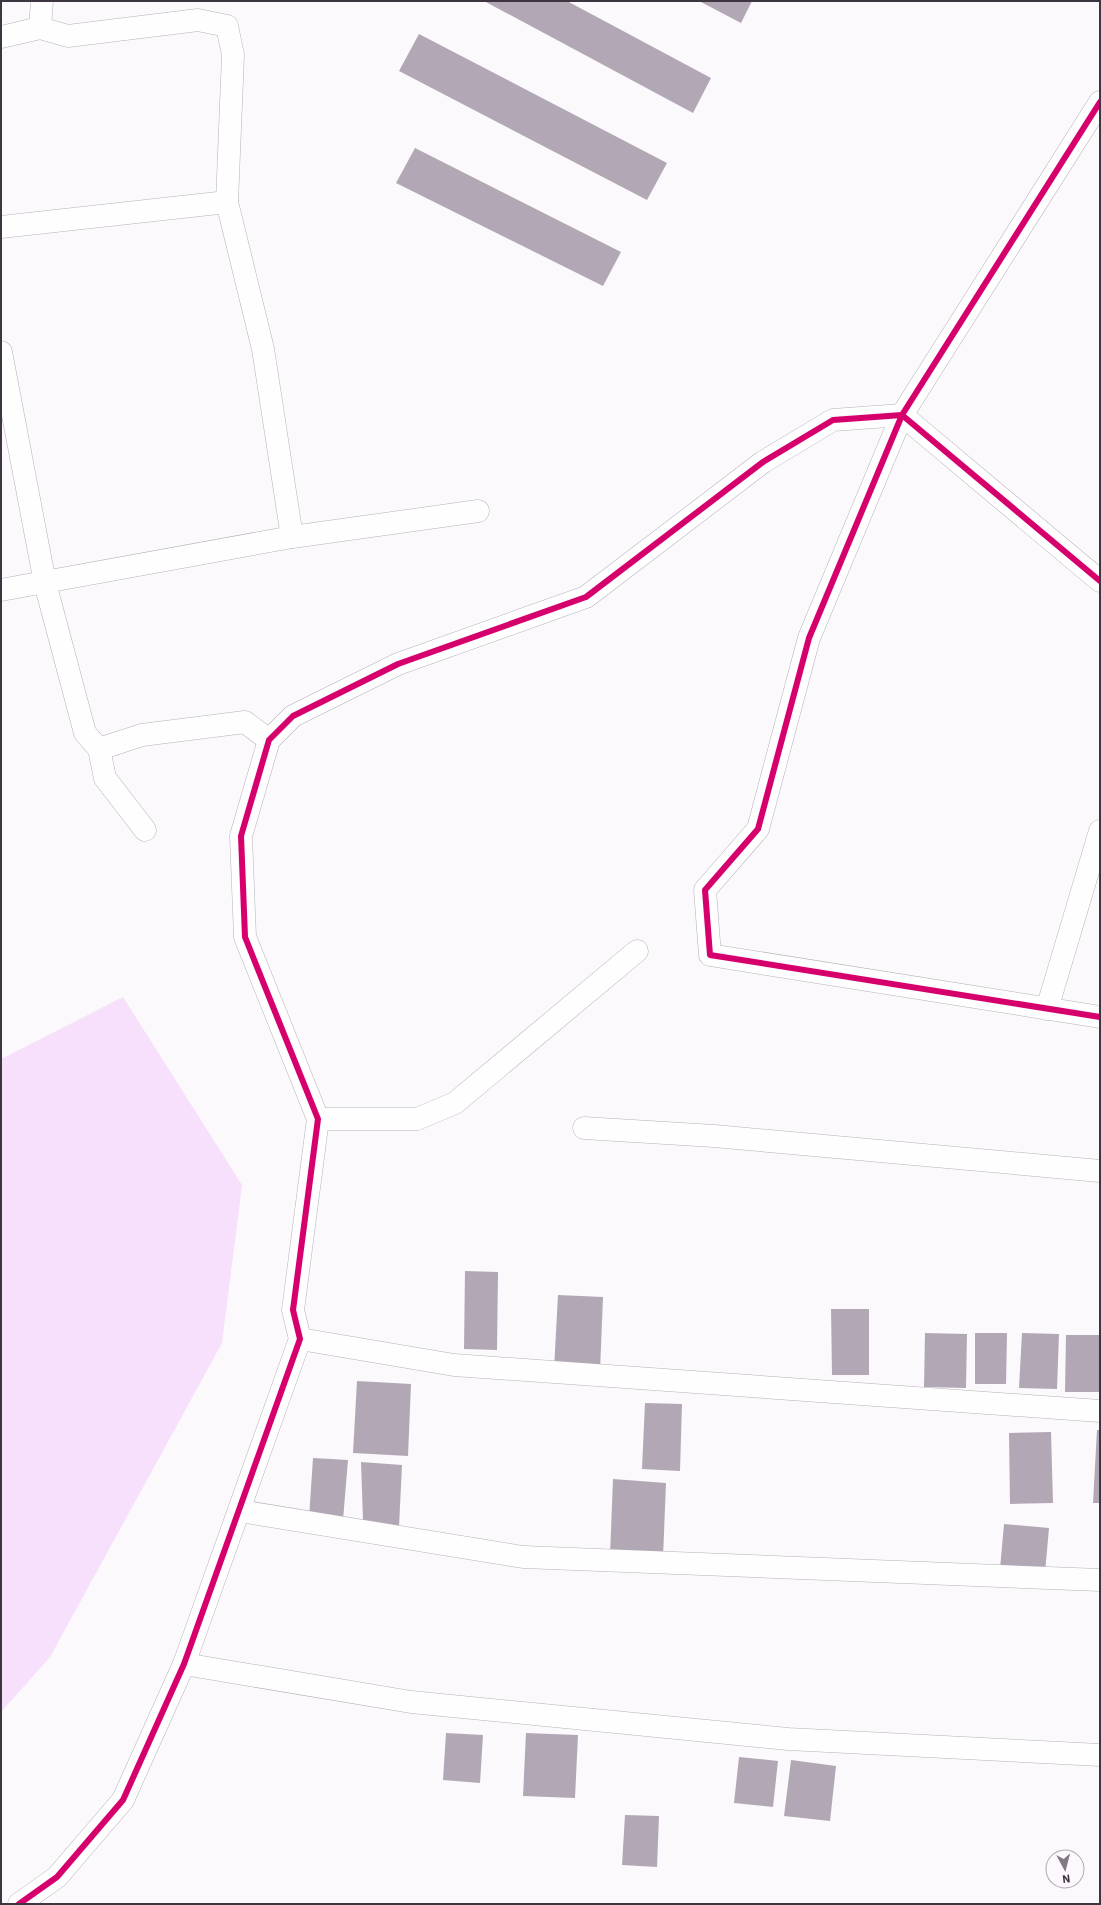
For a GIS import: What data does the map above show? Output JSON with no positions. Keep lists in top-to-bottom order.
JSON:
{
  "north": "bottom"
}
